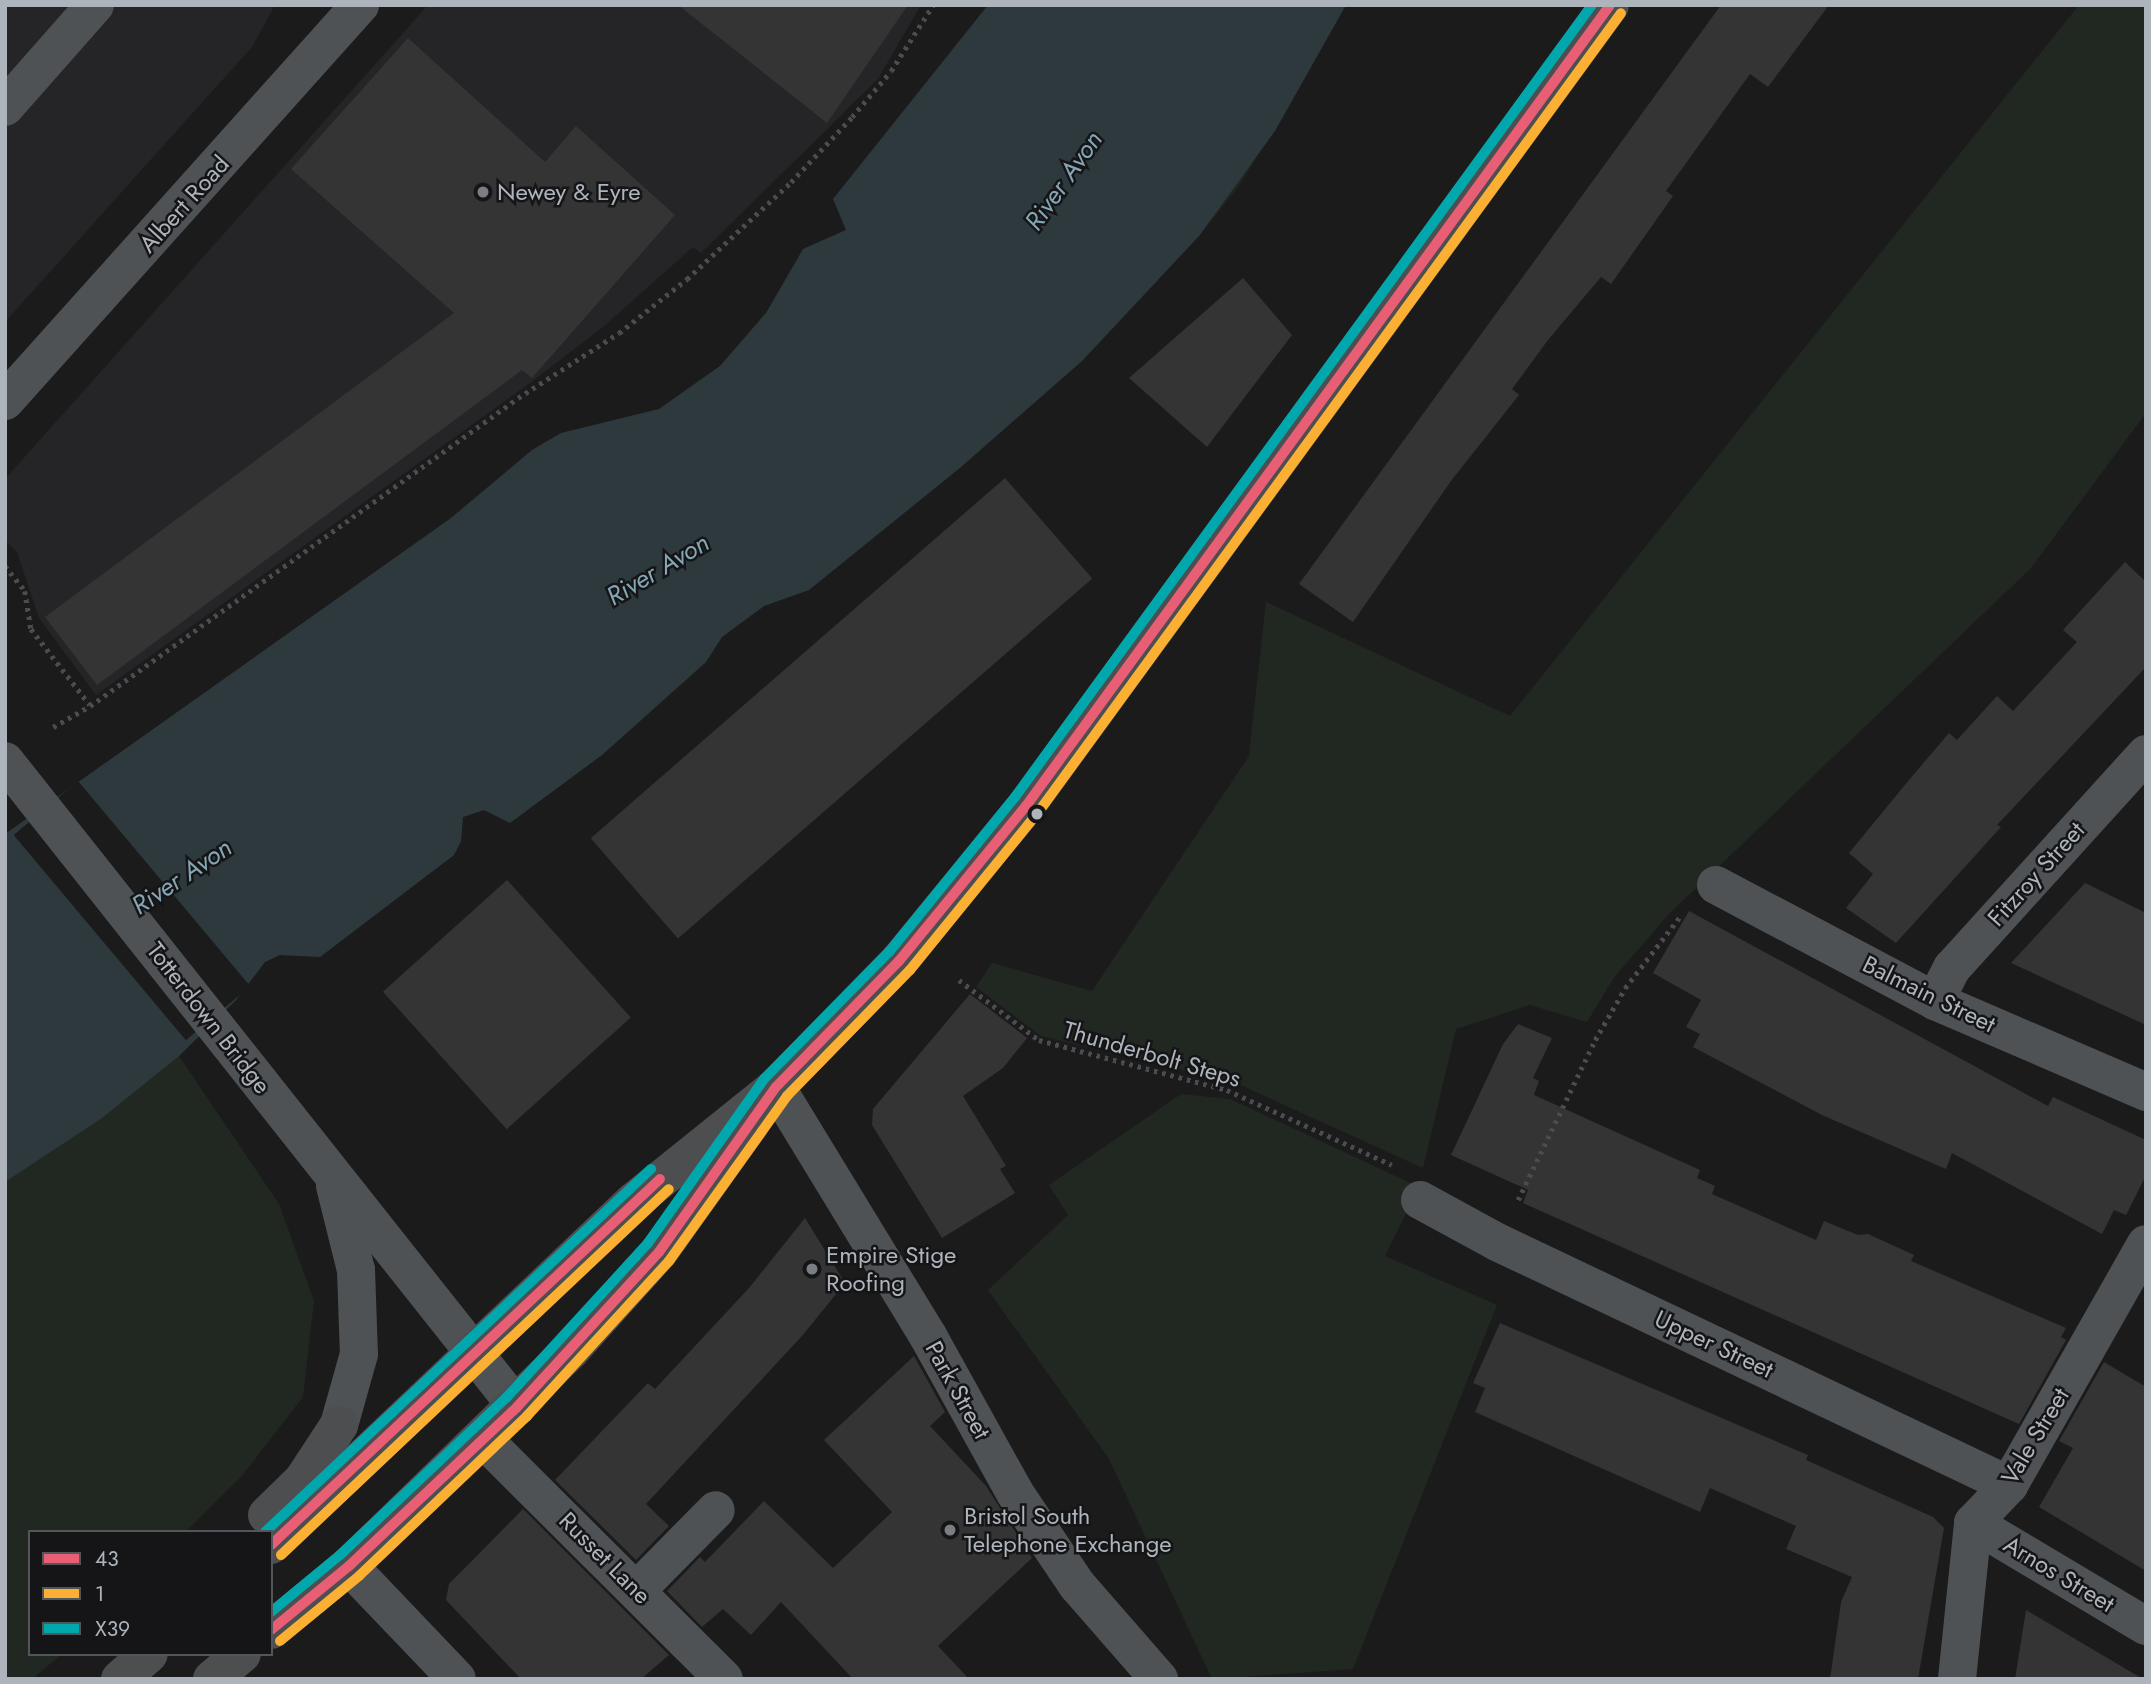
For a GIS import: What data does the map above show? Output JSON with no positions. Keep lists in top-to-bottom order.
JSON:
{
  "streets": {
    "street": [
      "Albert Road",
      "Fitzroy Street",
      "Balmain Street",
      "Totterdown Bridge",
      "Upper Street",
      "Park Street",
      "Vale Street",
      "Russet Lane",
      "Arnos Street"
    ],
    "path": ["Thunderbolt Steps"]
  },
  "crossings": [
    ["Fitzroy Street", "Balmain Street"],
    ["Upper Street", "Vale Street"],
    ["Vale Street", "Arnos Street"]
  ],
  "water": ["River Avon"],
  "places": ["Newey & Eyre", "Empire Stige Roofing", "Bristol South Telephone Exchange"],
  "lines": ["transit line 43", "transit line X39", "transit line 1"],
  "legend": ["43", "1", "X39"]
}
